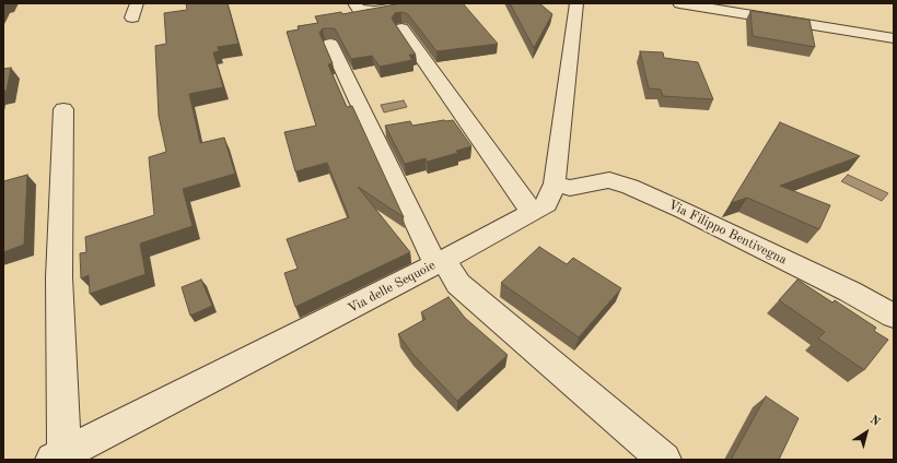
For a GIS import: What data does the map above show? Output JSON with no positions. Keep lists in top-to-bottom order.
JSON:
{
  "streets": {
    "street": ["Via Filippo Bentivegna", "Via delle Sequoie"]
  },
  "crossings": [
    ["Via Filippo Bentivegna", "Via delle Sequoie"]
  ],
  "north": "top right"
}
